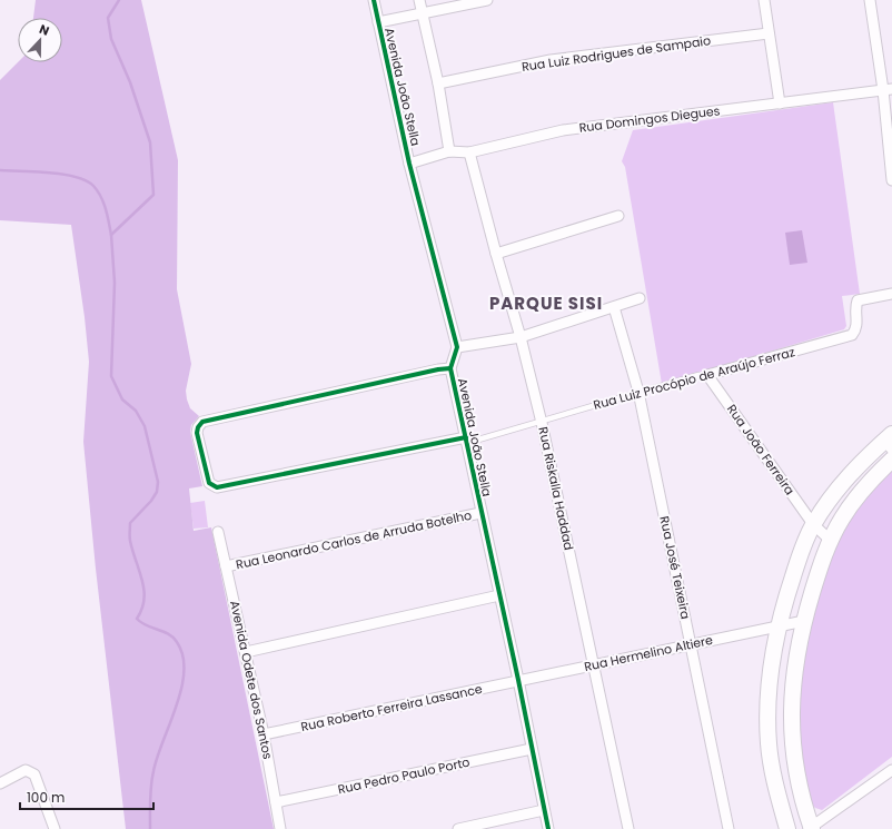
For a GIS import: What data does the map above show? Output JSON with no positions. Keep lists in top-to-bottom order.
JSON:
{
  "streets": {
    "street": [
      "Rua Luiz Rodrigues de Sampaio",
      "Avenida João Stella",
      "Rua Domingos Diegues",
      "Rua Luiz Procópio de Araújo Ferraz",
      "Rua João Ferreira",
      "Rua Riskalla Haddad",
      "Rua Leonardo Carlos de Arruda Botelho",
      "Rua José Teixeira",
      "Rua Hermelino Altiere",
      "Avenida Odete dos Santos",
      "Rua Roberto Ferreira Lassance",
      "Rua Pedro Paulo Porto"
    ]
  },
  "crossings": [
    ["Avenida João Stella", "Rua Domingos Diegues"],
    ["Avenida João Stella", "Rua Luiz Procópio de Araújo Ferraz"],
    ["Avenida João Stella", "Rua Leonardo Carlos de Arruda Botelho"],
    ["Avenida João Stella", "Rua Hermelino Altiere"],
    ["Avenida João Stella", "Rua Roberto Ferreira Lassance"],
    ["Avenida João Stella", "Rua Pedro Paulo Porto"],
    ["Rua Domingos Diegues", "Rua Riskalla Haddad"],
    ["Rua Luiz Procópio de Araújo Ferraz", "Rua João Ferreira"],
    ["Rua Luiz Procópio de Araújo Ferraz", "Rua Riskalla Haddad"],
    ["Rua Luiz Procópio de Araújo Ferraz", "Rua José Teixeira"],
    ["Rua Riskalla Haddad", "Rua Hermelino Altiere"],
    ["Rua Leonardo Carlos de Arruda Botelho", "Avenida Odete dos Santos"],
    ["Rua José Teixeira", "Rua Hermelino Altiere"],
    ["Rua Hermelino Altiere", "Rua Roberto Ferreira Lassance"],
    ["Avenida Odete dos Santos", "Rua Roberto Ferreira Lassance"],
    ["Avenida Odete dos Santos", "Rua Pedro Paulo Porto"]
  ],
  "districts": ["PARQUE SISI"],
  "scale_bar": "100 m",
  "north": "top"
}
